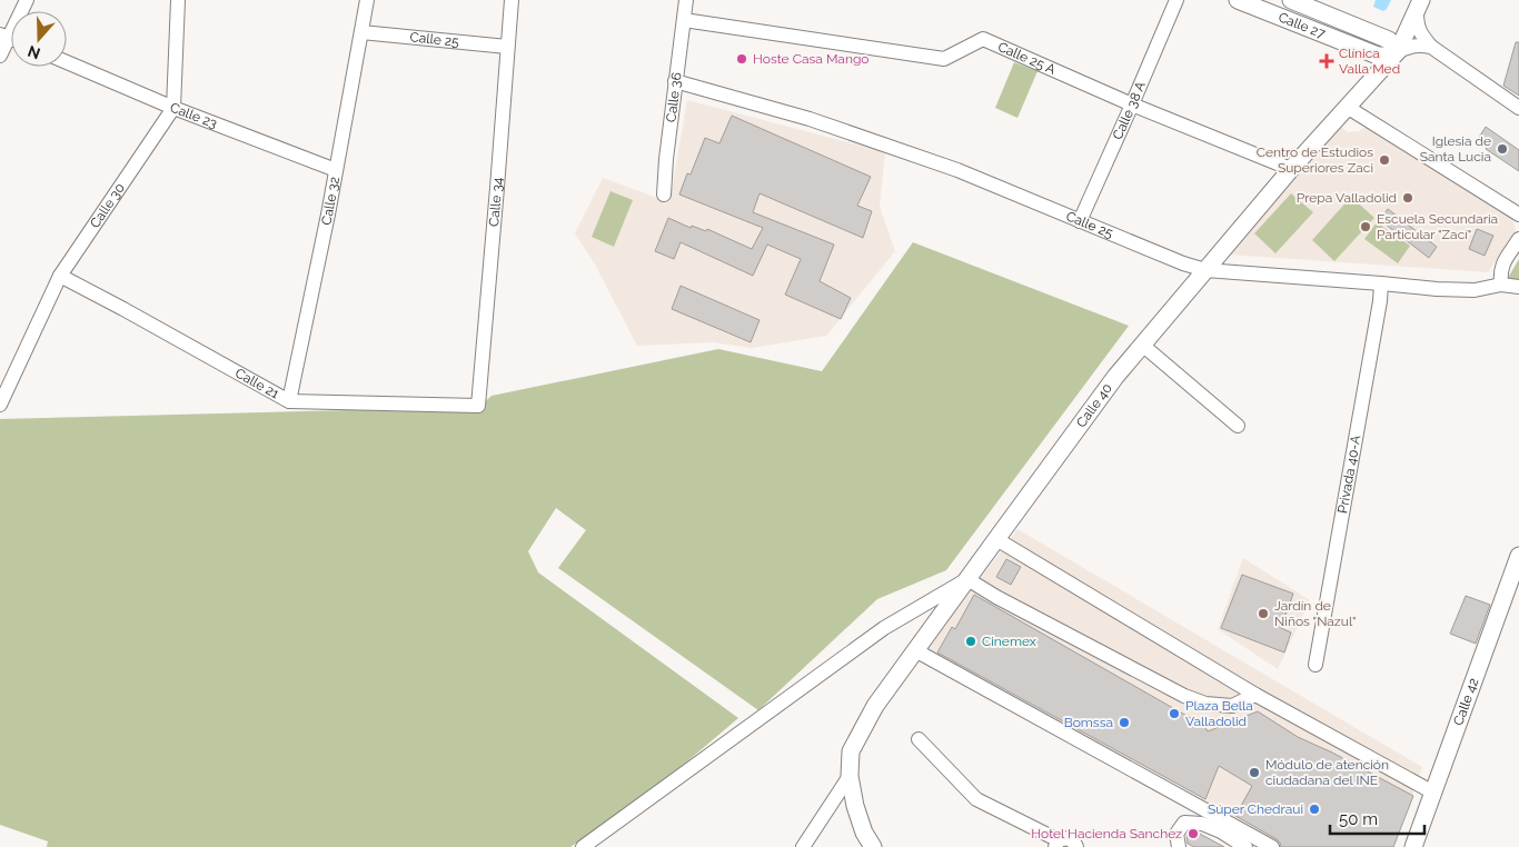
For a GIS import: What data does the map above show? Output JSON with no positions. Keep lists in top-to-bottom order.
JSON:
{
  "streets": {
    "main road": ["Calle 27", "Calle 40", "Calle 42"],
    "street": [
      "Calle 25",
      "Calle 25 A",
      "Calle 36",
      "Calle 38 A",
      "Calle 23",
      "Calle 32",
      "Calle 34",
      "Calle 30",
      "Calle 21",
      "Privada 40-A"
    ]
  },
  "crossings": [
    ["Calle 27", "Calle 40"],
    ["Calle 25", "Calle 36"],
    ["Calle 25", "Calle 38 A"],
    ["Calle 25", "Calle 32"],
    ["Calle 25", "Calle 34"],
    ["Calle 25", "Calle 40"],
    ["Calle 25", "Privada 40-A"],
    ["Calle 25 A", "Calle 36"],
    ["Calle 25 A", "Calle 38 A"],
    ["Calle 25 A", "Calle 40"],
    ["Calle 23", "Calle 32"],
    ["Calle 23", "Calle 30"],
    ["Calle 32", "Calle 21"],
    ["Calle 34", "Calle 21"],
    ["Calle 30", "Calle 21"]
  ],
  "places": {
    "other": [
      "Hoste Casa Mango",
      "Iglesia de Santa Lucia",
      "Centro de Estudios Superiores Zaci",
      "Prepa Valladolid",
      "Escuela Secundaria Particular \"Zací\"",
      "Jardín de Niños \"Nazul\"",
      "Cinemex",
      "Plaza Bella Valladolid",
      "Bomssa",
      "Módulo de atención ciudadana del INE",
      "Súper Chedraui",
      "Hotel Hacienda Sanchez"
    ],
    "health": ["Clínica Valla Med"]
  },
  "scale_bar": "50 m",
  "north": "bottom"
}
